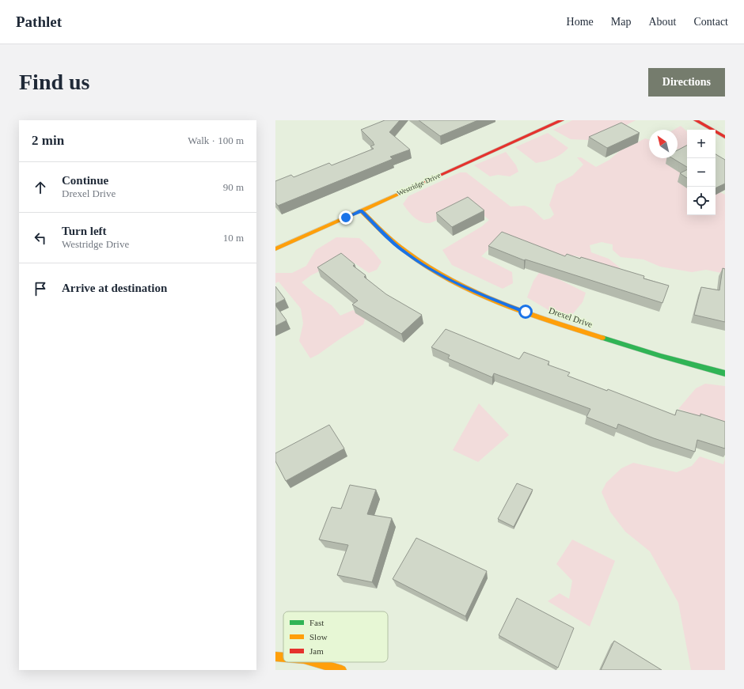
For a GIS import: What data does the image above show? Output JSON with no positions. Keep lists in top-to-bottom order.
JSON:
{
  "streets": {
    "street": ["Westridge Drive", "Drexel Drive"]
  },
  "crossings": [
    ["Westridge Drive", "Drexel Drive"]
  ],
  "legend": ["Fast", "Slow", "Jam"],
  "north": "top left",
  "page": {
    "header": "Pathlet",
    "nav": [
      "Home",
      "Map",
      "About",
      "Contact"
    ],
    "buttons": "Directions",
    "title": "Find us",
    "heading": ["2 min", "Walk · 100 m"],
    "map_buttons": ["+", "−"],
    "list": [
      ["Continue", "Drexel Drive", "90 m"],
      ["Turn left", "Westridge Drive", "10 m"],
      "Arrive at destination"
    ]
  }
}
